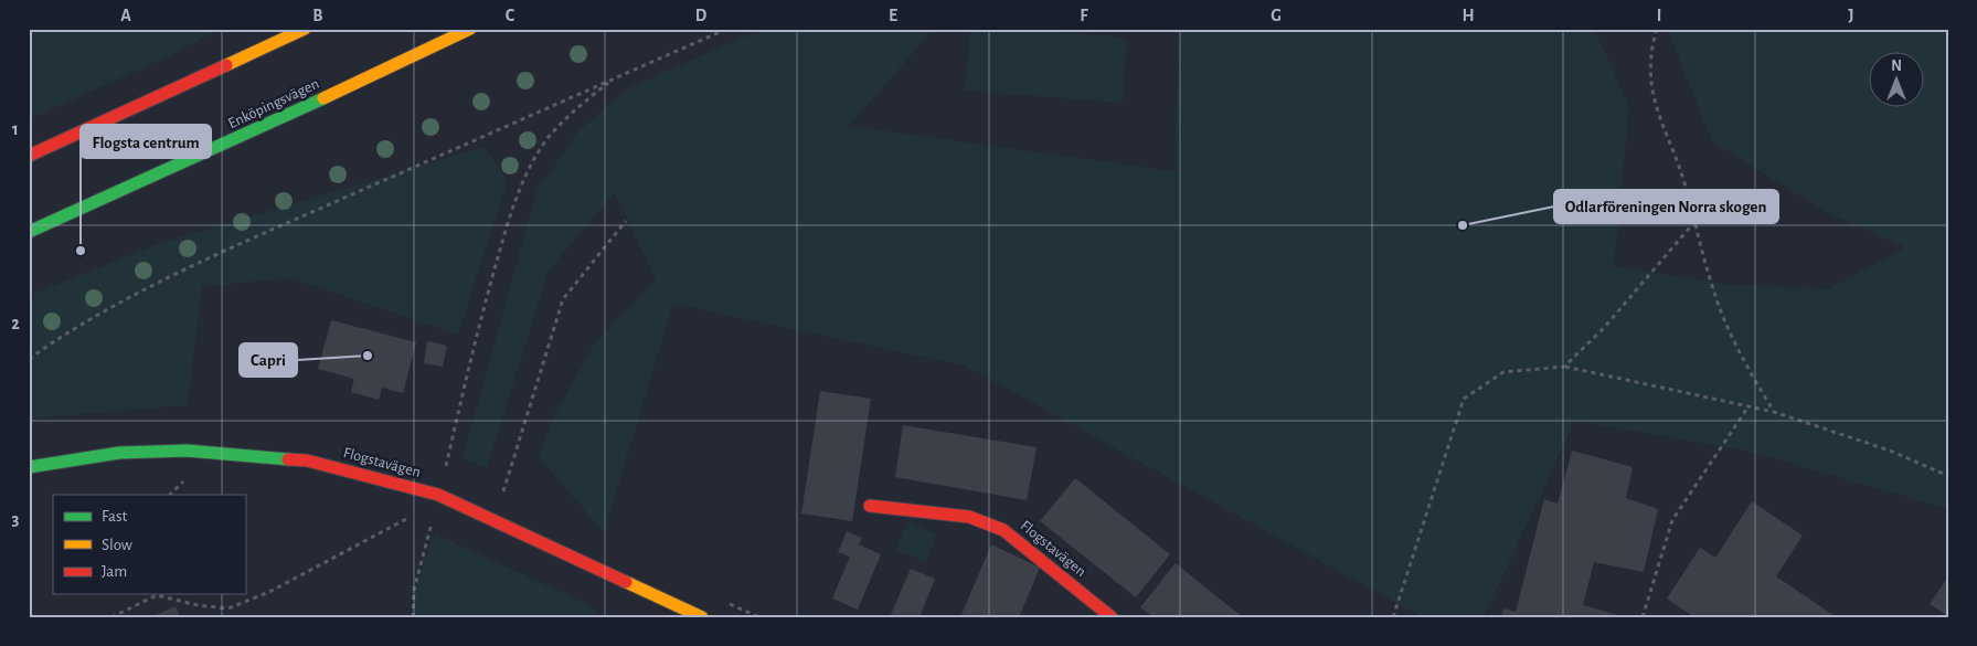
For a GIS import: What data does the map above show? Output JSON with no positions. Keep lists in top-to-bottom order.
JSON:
{
  "streets": {
    "street": ["Enköpingsvägen", "Flogstavägen"]
  },
  "places": ["Odlarföreningen Norra skogen", "Flogsta centrum", "Capri"],
  "legend": ["Fast", "Slow", "Jam"],
  "north": "top",
  "grid": {
    "columns": [
      "A",
      "B",
      "C",
      "D",
      "E",
      "F",
      "G",
      "H",
      "I",
      "J"
    ],
    "rows": ["1", "2", "3"]
  }
}
